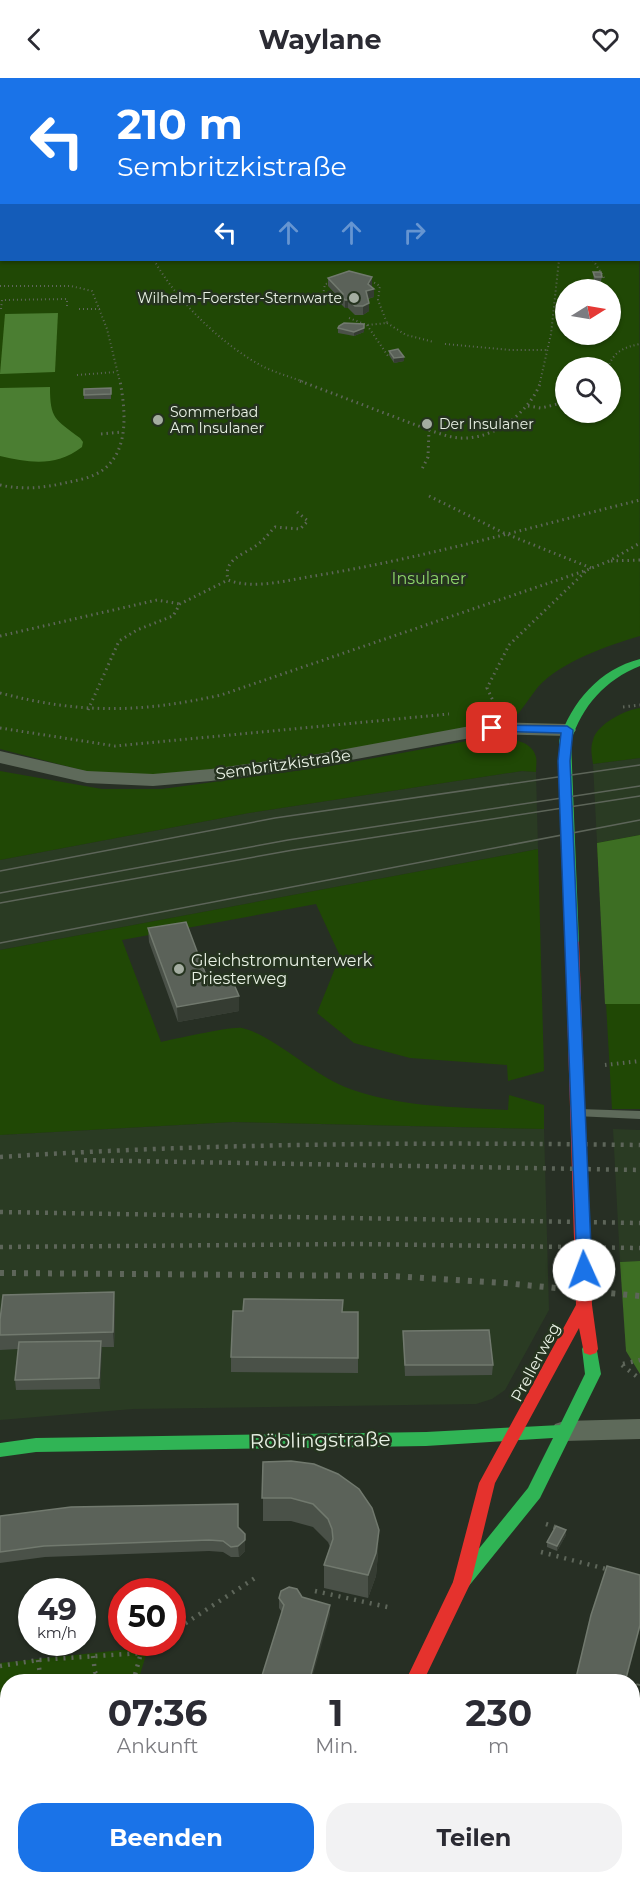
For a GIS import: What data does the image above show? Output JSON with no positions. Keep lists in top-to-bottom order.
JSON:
{
  "streets": {
    "main road": ["Prellerweg", "Röblingstraße"],
    "street": ["Sembritzkistraße"]
  },
  "crossings": [
    ["Sembritzkistraße", "Prellerweg"],
    ["Prellerweg", "Röblingstraße"]
  ],
  "parks": ["Insulaner"],
  "places": [
    "Wilhelm-Foerster-Sternwarte",
    "Sommerbad Am Insulaner",
    "Der Insulaner",
    "Gleichstromunterwerk Priesterweg"
  ],
  "north": "right",
  "page": {
    "header": "Waylane",
    "turn": ["210 m", "Sembritzkistraße"],
    "speed": "49 km/h",
    "limit": "50",
    "eta": [
      "07:36",
      "Ankunft",
      "1",
      "Min.",
      "230",
      "m"
    ],
    "buttons": ["Beenden", "Teilen"]
  }
}
